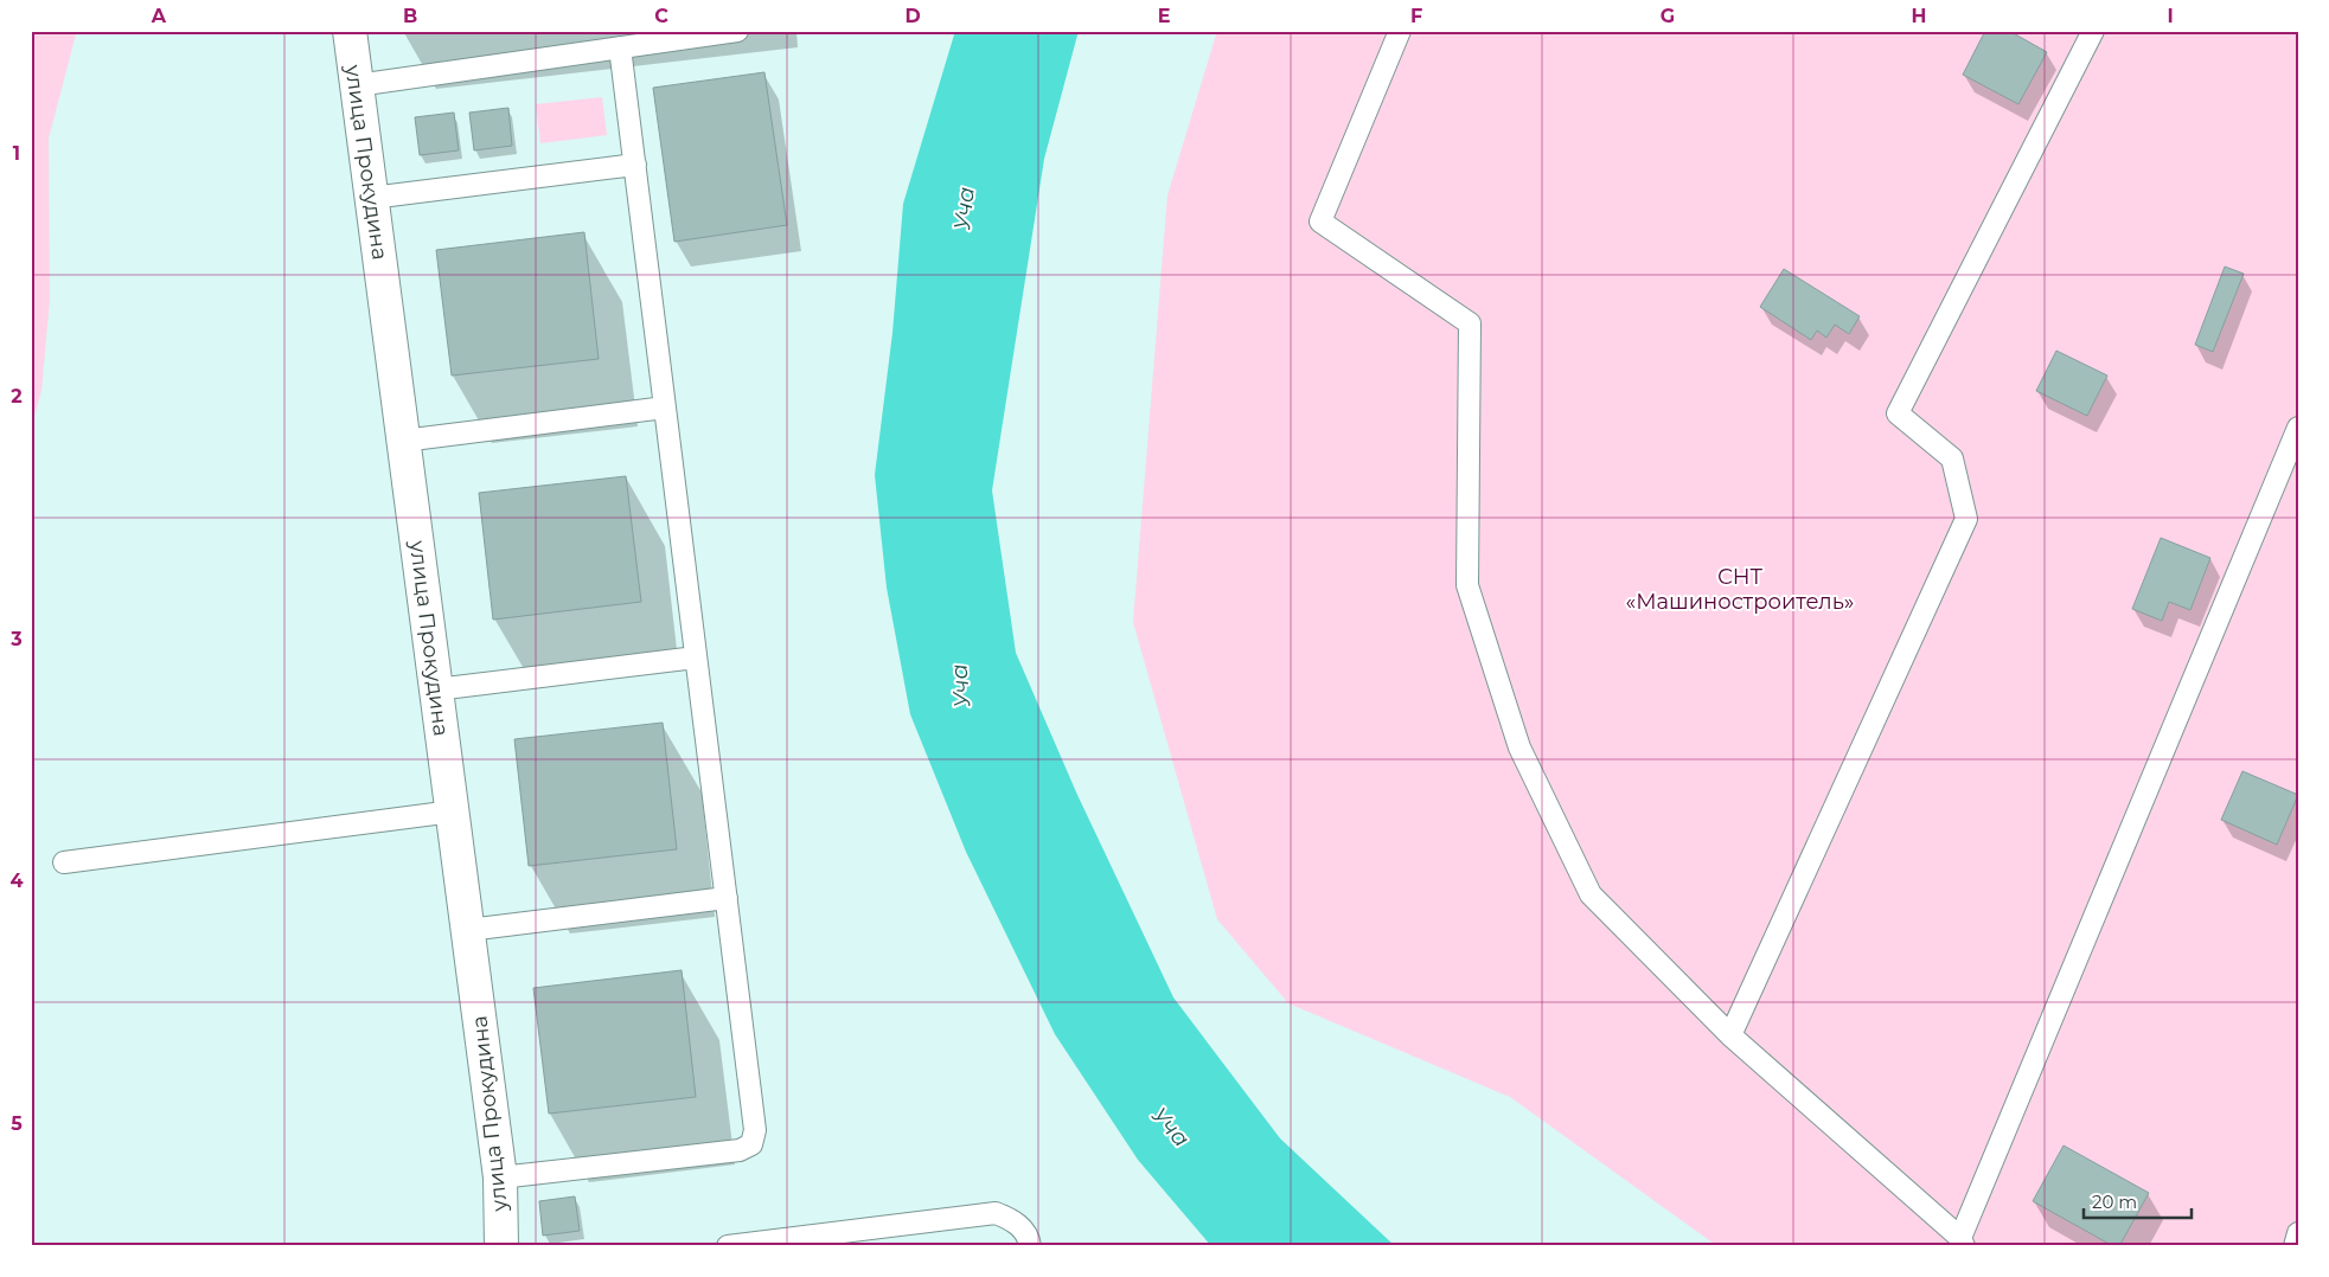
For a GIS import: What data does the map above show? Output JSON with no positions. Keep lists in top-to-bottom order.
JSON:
{
  "streets": {
    "street": ["улица Прокудина"]
  },
  "water": ["Уча"],
  "parks": ["СНТ «Машиностроитель»"],
  "scale_bar": "20 m",
  "grid": {
    "columns": [
      "A",
      "B",
      "C",
      "D",
      "E",
      "F",
      "G",
      "H",
      "I"
    ],
    "rows": [
      "1",
      "2",
      "3",
      "4",
      "5"
    ]
  }
}
